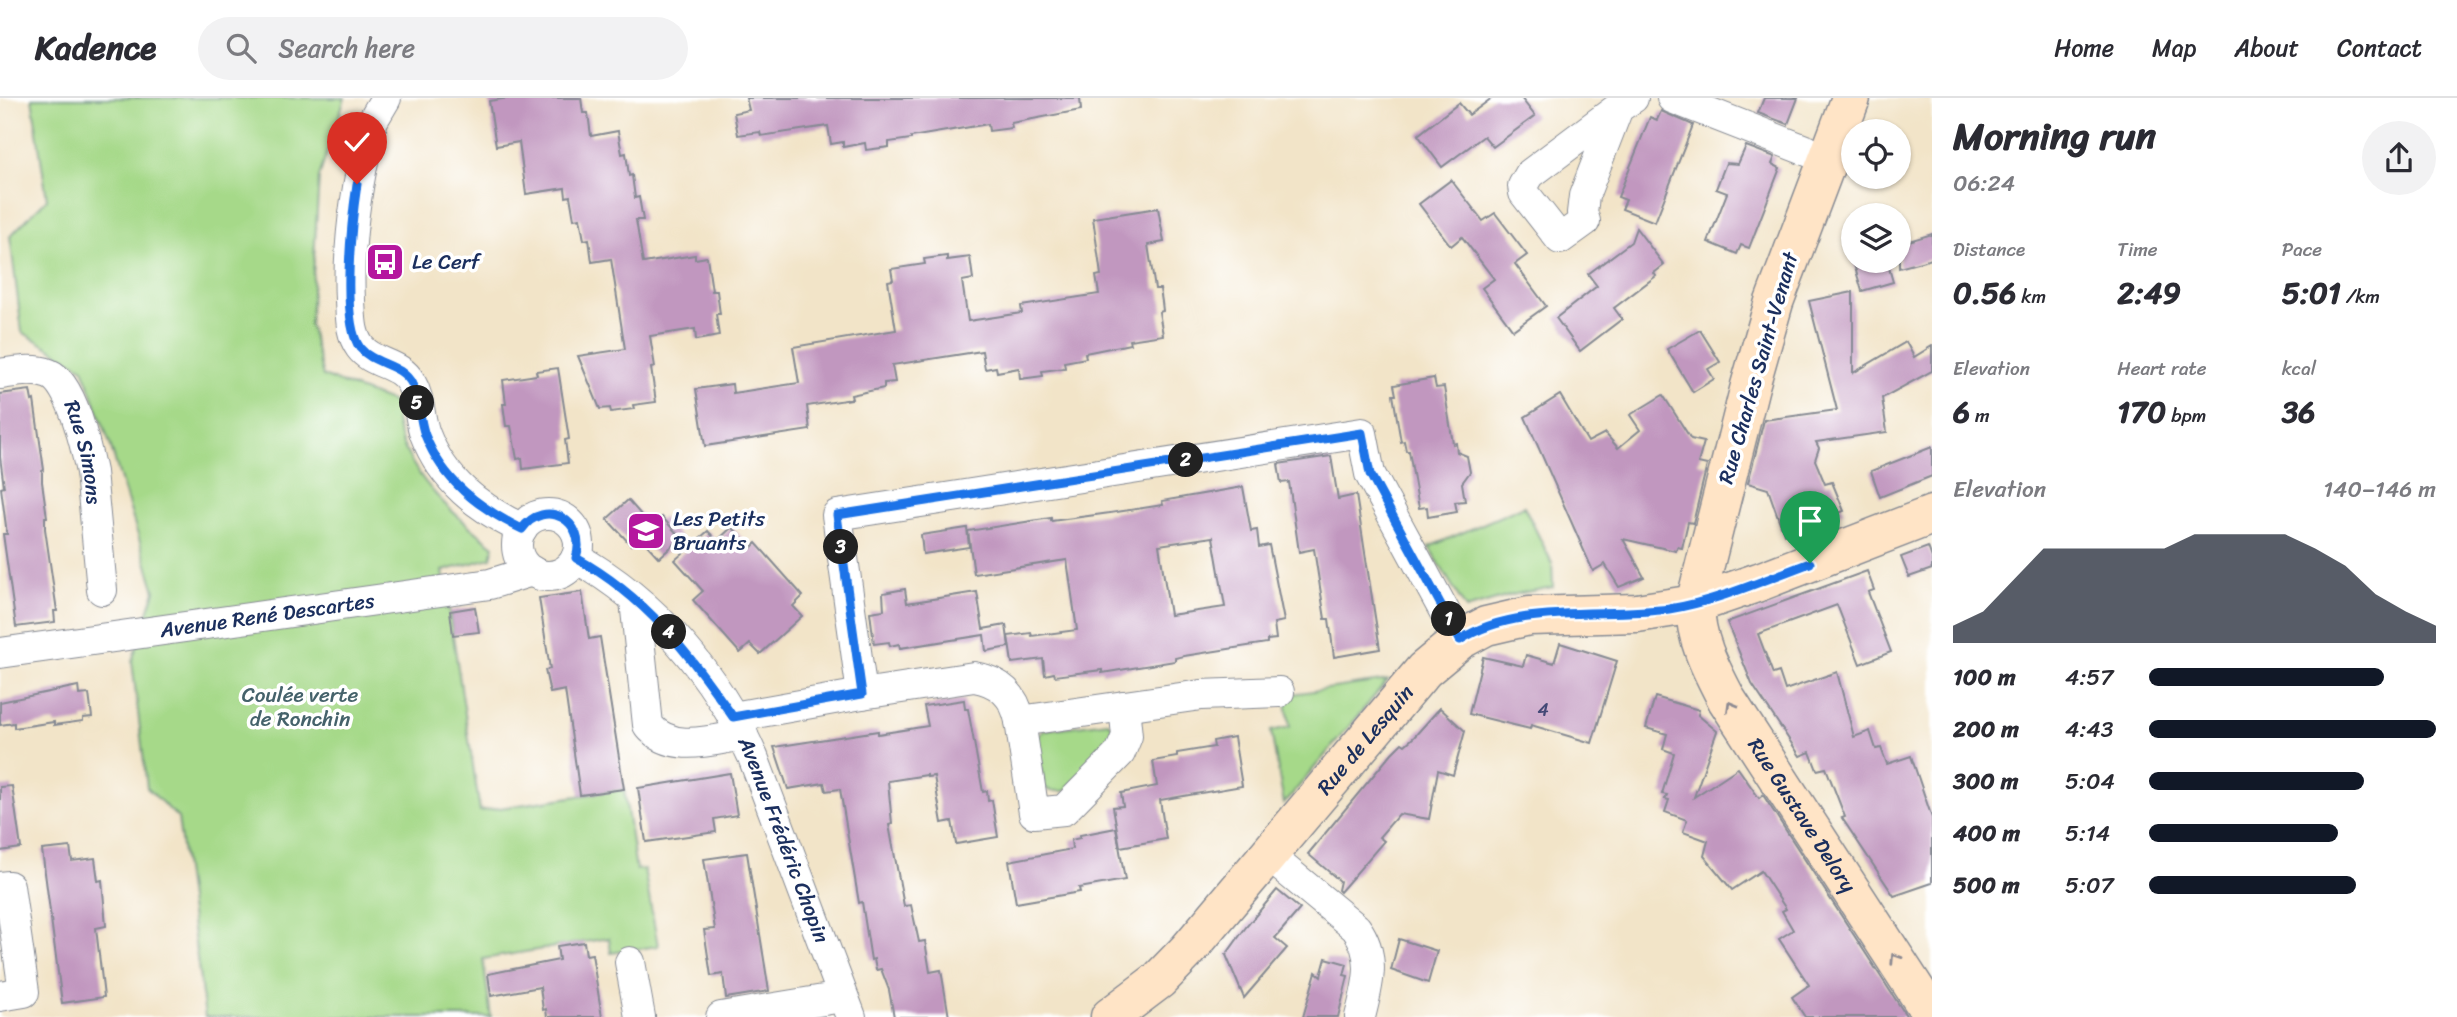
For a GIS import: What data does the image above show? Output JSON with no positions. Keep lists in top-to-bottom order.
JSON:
{
  "streets": {
    "street": [
      "Rue Charles Saint-Venant",
      "Rue Simons",
      "Avenue René Descartes",
      "Rue de Lesquin",
      "Rue Gustave Delory",
      "Avenue Frédéric Chopin"
    ]
  },
  "crossings": [
    ["Rue Charles Saint-Venant", "Rue de Lesquin"],
    ["Rue Charles Saint-Venant", "Rue Gustave Delory"],
    ["Avenue René Descartes", "Avenue Frédéric Chopin"],
    ["Rue de Lesquin", "Rue Gustave Delory"]
  ],
  "one_way": ["Rue Gustave Delory"],
  "parks": ["Coulée verte de Ronchin"],
  "places": {
    "bus stop": ["Le Cerf"],
    "school or university": ["Les Petits Bruants"]
  },
  "house_numbers": ["4"],
  "page": {
    "header": "Kadence",
    "search": "Search here",
    "nav": [
      "Home",
      "Map",
      "About",
      "Contact"
    ],
    "heading": ["Morning run", "06:24"],
    "stats": [
      ["Distance", "0.56 km"],
      ["Time", "2:49"],
      ["Pace", "5:01 /km"],
      ["Elevation", "6 m"],
      ["Heart rate", "170 bpm"],
      ["kcal", "36"]
    ],
    "pins": [
      "5",
      "2",
      "3",
      "1",
      "4"
    ],
    "chart": ["Elevation", "140–146 m"],
    "list": [
      {
        "name": "100 m",
        "note": "4:57"
      },
      {
        "name": "200 m",
        "note": "4:43"
      },
      {
        "name": "300 m",
        "note": "5:04"
      },
      {
        "name": "400 m",
        "note": "5:14"
      },
      {
        "name": "500 m",
        "note": "5:07"
      }
    ]
  }
}
